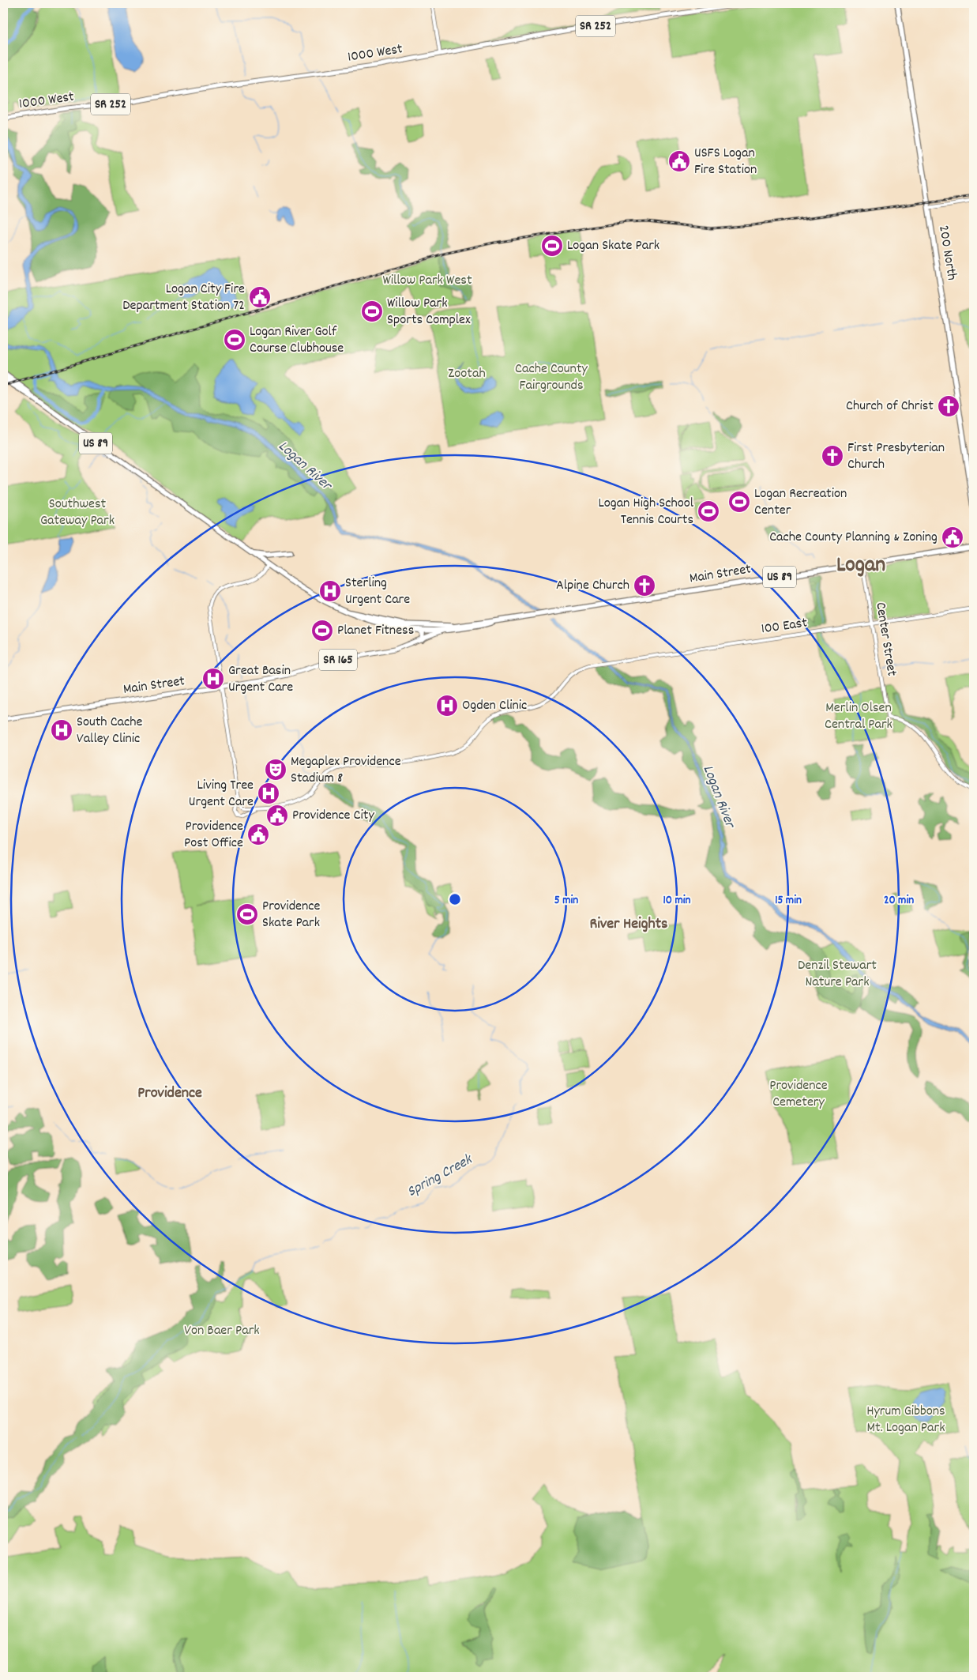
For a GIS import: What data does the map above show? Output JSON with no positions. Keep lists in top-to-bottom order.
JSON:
{
  "streets": {
    "highway": ["200 North", "US 89", "Main Street"],
    "main road": [
      "SR 252",
      "1000 West",
      "100 East",
      "Center Street",
      "SR 165"
    ]
  },
  "crossings": [
    ["US 89", "Main Street"],
    ["Main Street", "Center Street"],
    ["100 East", "Center Street"]
  ],
  "districts": ["Logan", "River Heights", "Providence"],
  "water": ["Logan River", "Spring Creek"],
  "parks": [
    "Willow Park West",
    "Cache County Fairgrounds",
    "Zootah",
    "Southwest Gateway Park",
    "Merlin Olsen Central Park",
    "Denzil Stewart Nature Park",
    "Providence Cemetery",
    "Von Baer Park",
    "Hyrum Gibbons Mt. Logan Park"
  ],
  "places": {
    "public building": [
      "USFS Logan Fire Station",
      "Logan City Fire Department Station 72",
      "Cache County Planning & Zoning",
      "Providence City",
      "Providence Post Office"
    ],
    "sports": [
      "Logan Skate Park",
      "Willow Park Sports Complex",
      "Logan River Golf Course Clubhouse",
      "Logan Recreation Center",
      "Logan High School Tennis Courts",
      "Planet Fitness",
      "Providence Skate Park"
    ],
    "church": ["Church of Christ", "First Presbyterian Church", "Alpine Church"],
    "hospital": [
      "Sterling Urgent Care",
      "Great Basin Urgent Care",
      "Ogden Clinic",
      "South Cache Valley Clinic",
      "Living Tree Urgent Care"
    ],
    "theatre": ["Megaplex Providence Stadium 8"]
  },
  "rings": [
    "5 min",
    "10 min",
    "15 min",
    "20 min"
  ]
}
